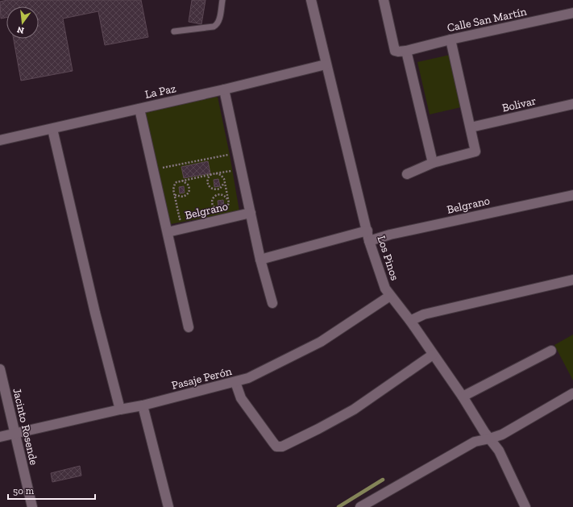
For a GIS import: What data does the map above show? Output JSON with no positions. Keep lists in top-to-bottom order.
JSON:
{
  "streets": {
    "street": [
      "Calle San Martín",
      "La Paz",
      "Bolivar",
      "Belgrano",
      "Los Pinos",
      "Pasaje Perón",
      "Jacinto Rosende"
    ]
  },
  "crossings": [
    ["La Paz", "Los Pinos"],
    ["Belgrano", "Los Pinos"],
    ["Los Pinos", "Pasaje Perón"],
    ["Pasaje Perón", "Jacinto Rosende"]
  ],
  "scale_bar": "50 m",
  "north": "bottom"
}
